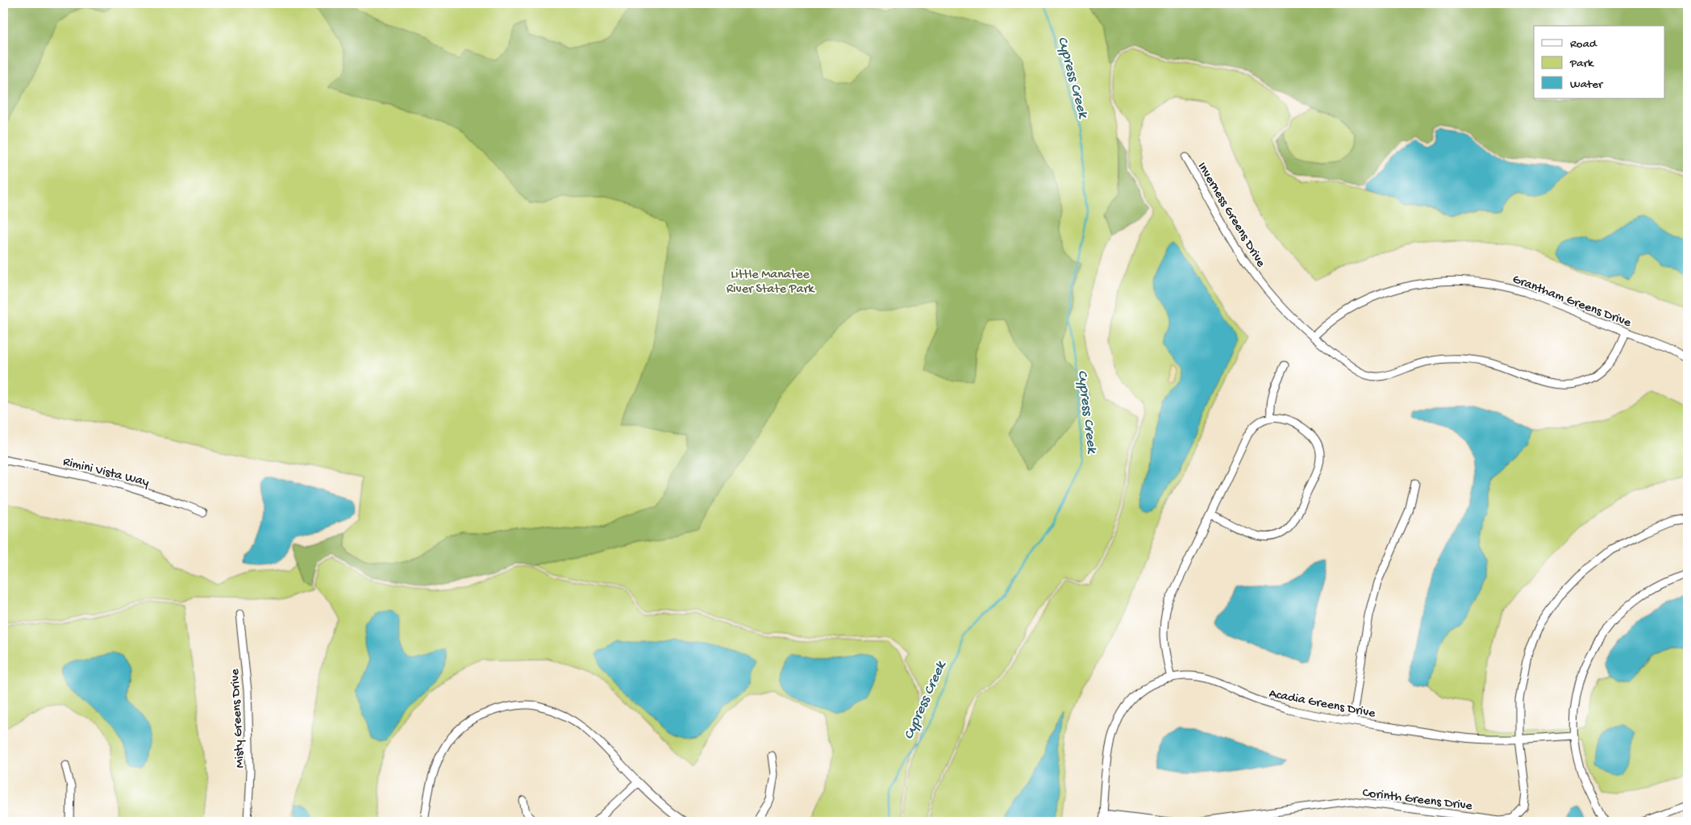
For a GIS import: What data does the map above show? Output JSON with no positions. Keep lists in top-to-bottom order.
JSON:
{
  "streets": {
    "street": [
      "Inverness Greens Drive",
      "Grantham Greens Drive",
      "Rimini Vista Way",
      "Acadia Greens Drive",
      "Misty Greens Drive",
      "Corinth Greens Drive"
    ]
  },
  "crossings": [
    ["Inverness Greens Drive", "Grantham Greens Drive"],
    ["Acadia Greens Drive", "Corinth Greens Drive"]
  ],
  "water": ["Cypress Creek"],
  "parks": ["Little Manatee River State Park"],
  "legend": ["Road", "Park", "Water"]
}
